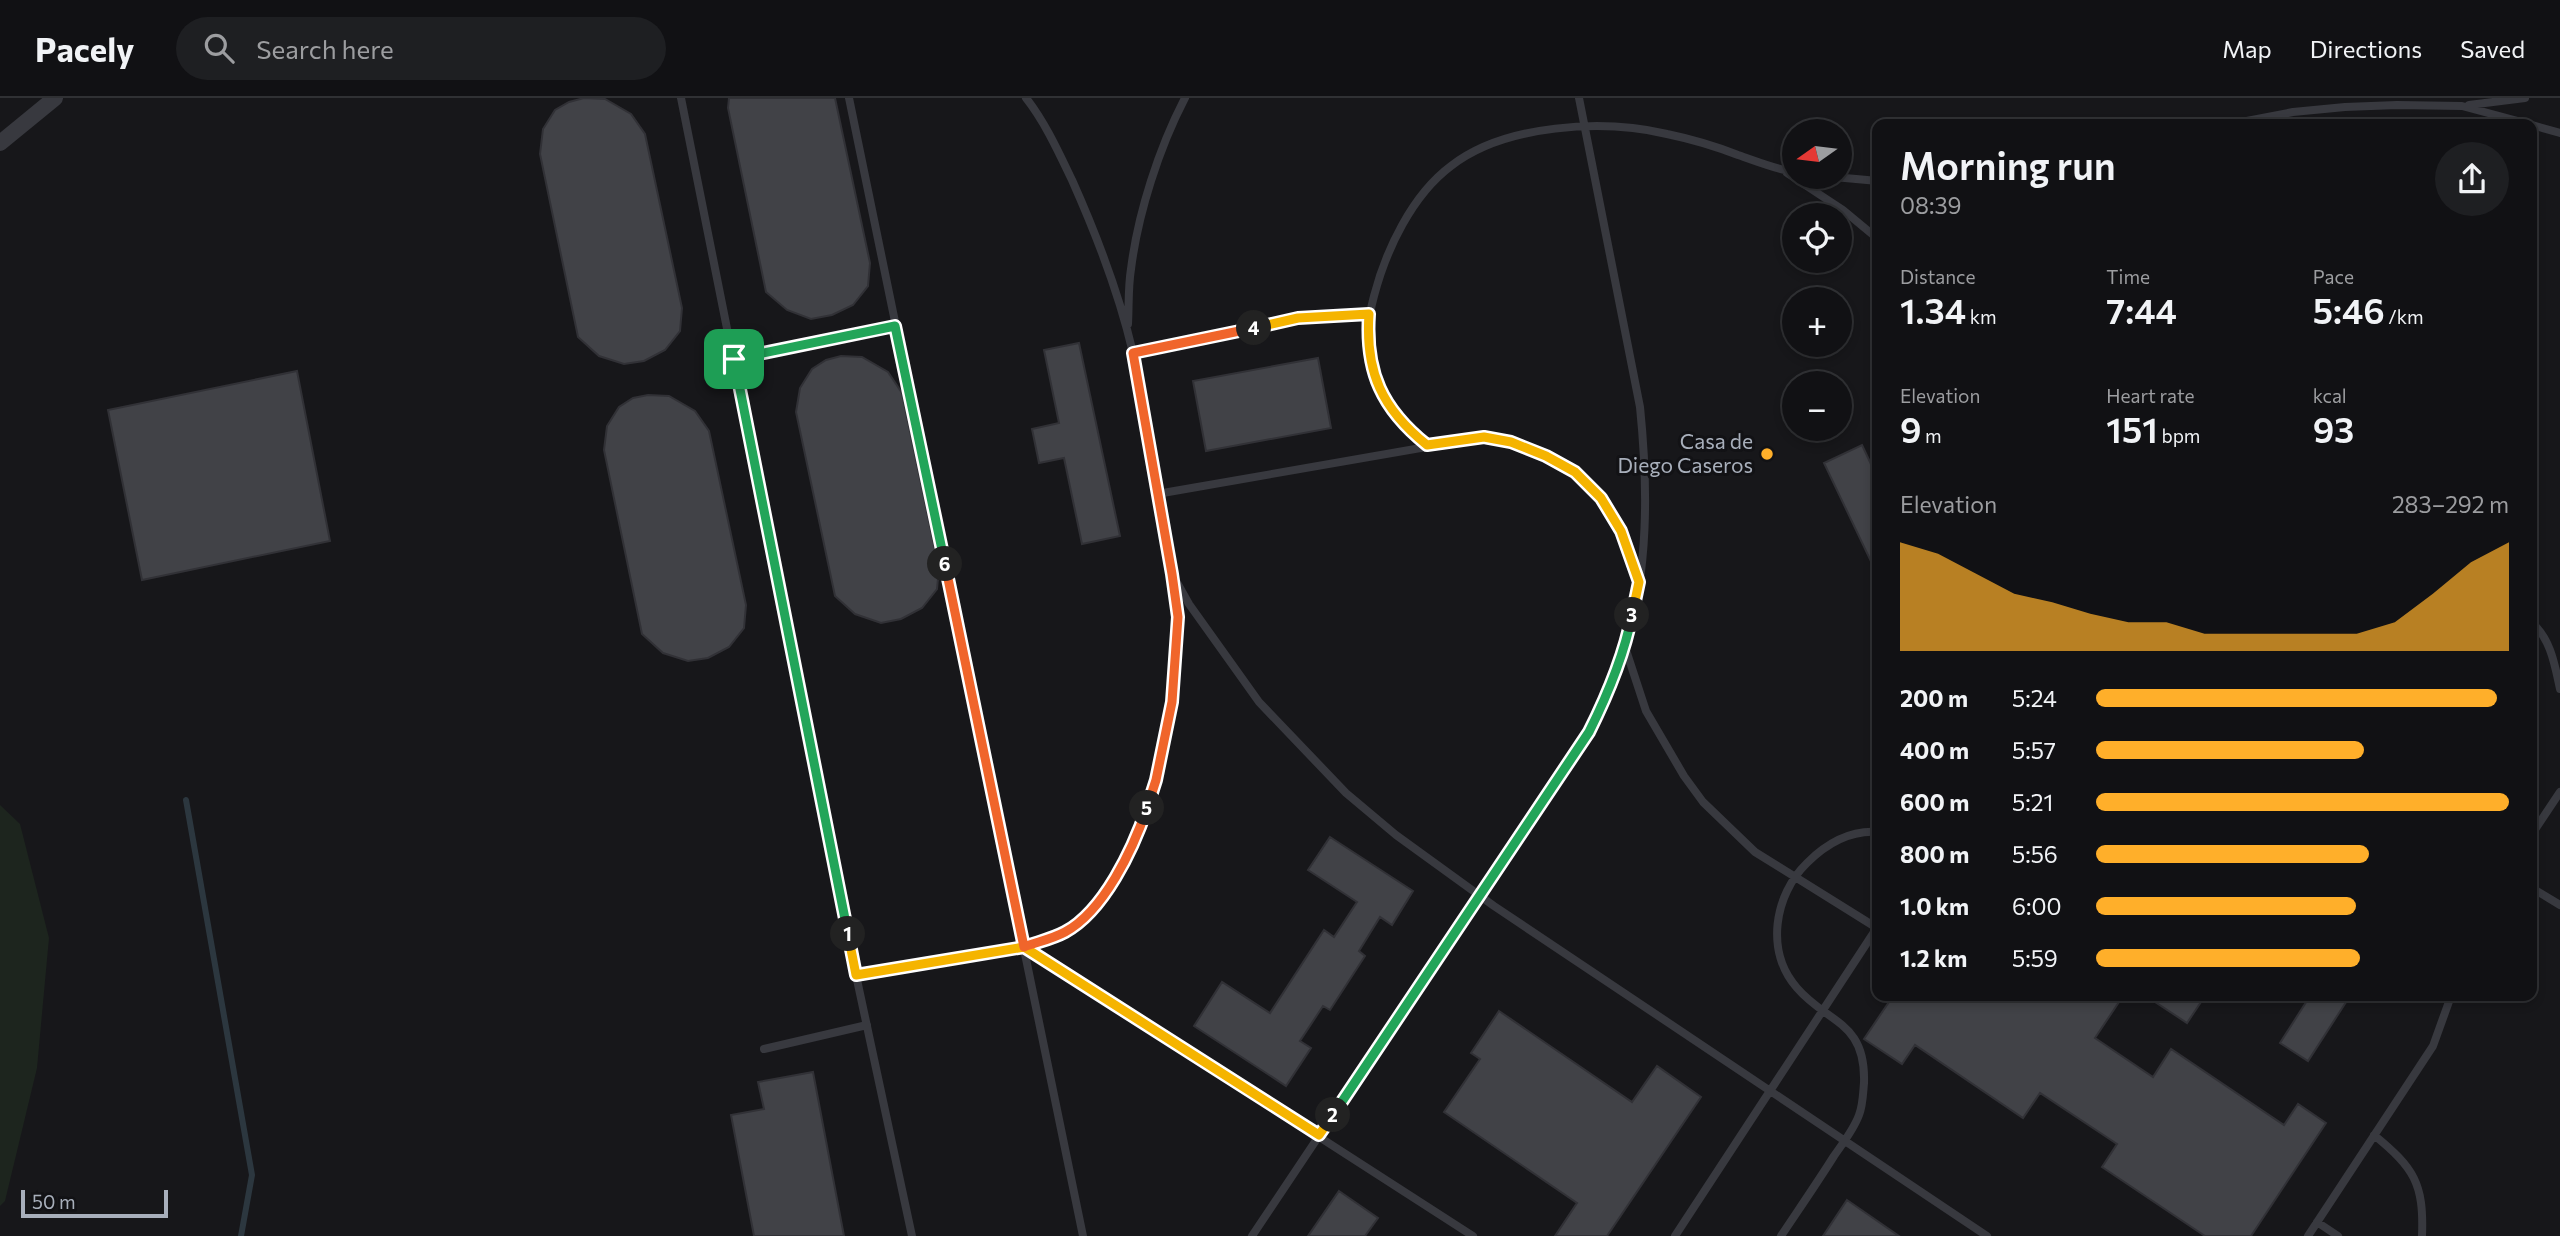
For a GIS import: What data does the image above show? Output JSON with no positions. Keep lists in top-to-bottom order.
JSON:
{
  "places": ["Casa de Diego Caseros"],
  "scale_bar": "50 m",
  "north": "left",
  "page": {
    "header": "Pacely",
    "search": "Search here",
    "nav": ["Map", "Directions", "Saved"],
    "map_buttons": ["+", "−"],
    "heading": ["Morning run", "08:39"],
    "stats": [
      ["Distance", "1.34 km"],
      ["Time", "7:44"],
      ["Pace", "5:46 /km"],
      ["Elevation", "9 m"],
      ["Heart rate", "151 bpm"],
      ["kcal", "93"]
    ],
    "pins": [
      "4",
      "6",
      "3",
      "5",
      "1",
      "2"
    ],
    "chart": ["Elevation", "283–292 m"],
    "list": [
      {
        "name": "200 m",
        "note": "5:24"
      },
      {
        "name": "400 m",
        "note": "5:57"
      },
      {
        "name": "600 m",
        "note": "5:21"
      },
      {
        "name": "800 m",
        "note": "5:56"
      },
      {
        "name": "1.0 km",
        "note": "6:00"
      },
      {
        "name": "1.2 km",
        "note": "5:59"
      }
    ],
    "scale": "50 m"
  }
}
